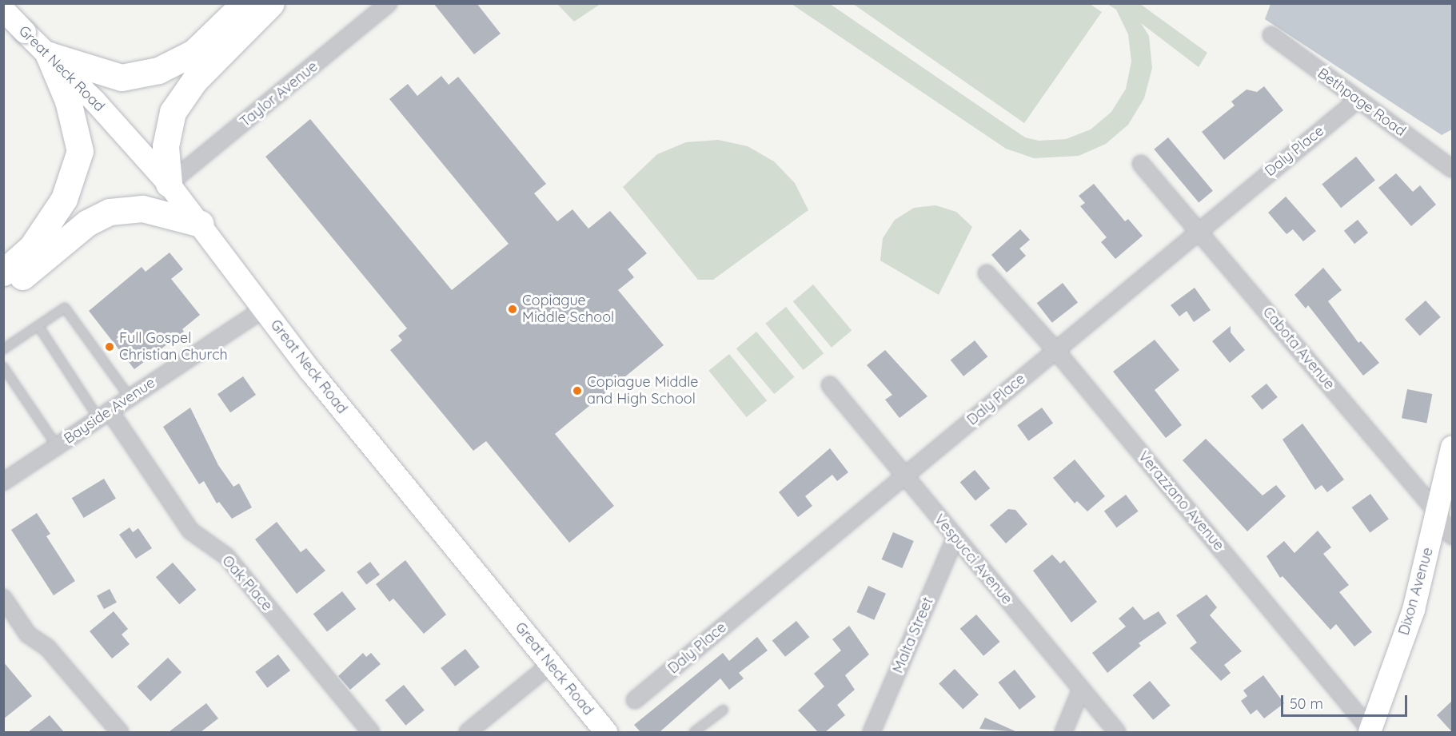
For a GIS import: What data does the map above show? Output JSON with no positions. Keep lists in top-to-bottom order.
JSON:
{
  "streets": {
    "main road": ["Great Neck Road", "Dixon Avenue"],
    "street": [
      "Taylor Avenue",
      "Bethpage Road",
      "Daly Place",
      "Cabota Avenue",
      "Bayside Avenue",
      "Verazzano Avenue",
      "Vespucci Avenue",
      "Oak Place",
      "Malta Street"
    ]
  },
  "crossings": [
    ["Great Neck Road", "Taylor Avenue"],
    ["Great Neck Road", "Bayside Avenue"],
    ["Bethpage Road", "Daly Place"],
    ["Daly Place", "Cabota Avenue"],
    ["Daly Place", "Verazzano Avenue"],
    ["Daly Place", "Vespucci Avenue"],
    ["Cabota Avenue", "Dixon Avenue"],
    ["Bayside Avenue", "Oak Place"],
    ["Verazzano Avenue", "Dixon Avenue"],
    ["Vespucci Avenue", "Malta Street"]
  ],
  "places": ["Copiague Middle School", "Full Gospel Christian Church", "Copiague Middle and High School"],
  "scale_bar": "50 m"
}
